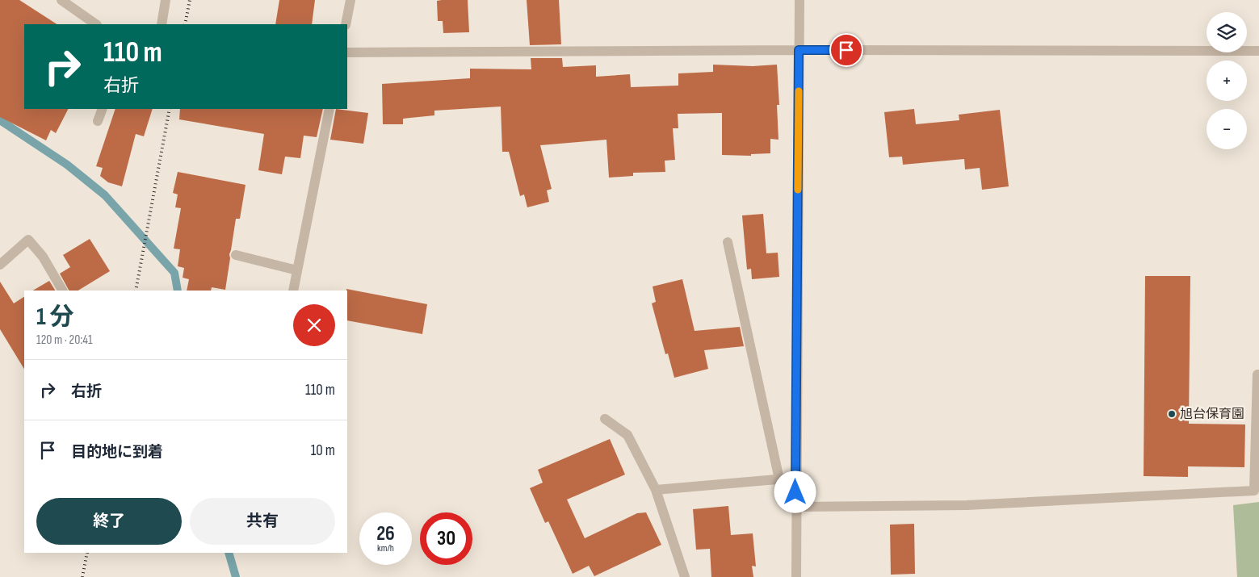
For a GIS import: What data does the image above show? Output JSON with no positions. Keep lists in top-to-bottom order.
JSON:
{
  "places": ["旭台保育園"],
  "page": {
    "map_buttons": ["+", "−"],
    "turn": ["110 m", "右折"],
    "heading": ["1 分", "120 m · 20:41"],
    "list": [
      {
        "name": "右折",
        "value": "110 m"
      },
      {
        "name": "目的地に到着",
        "value": "10 m"
      }
    ],
    "buttons": ["終了", "共有"],
    "speed": "26 km/h",
    "limit": "30"
  }
}
